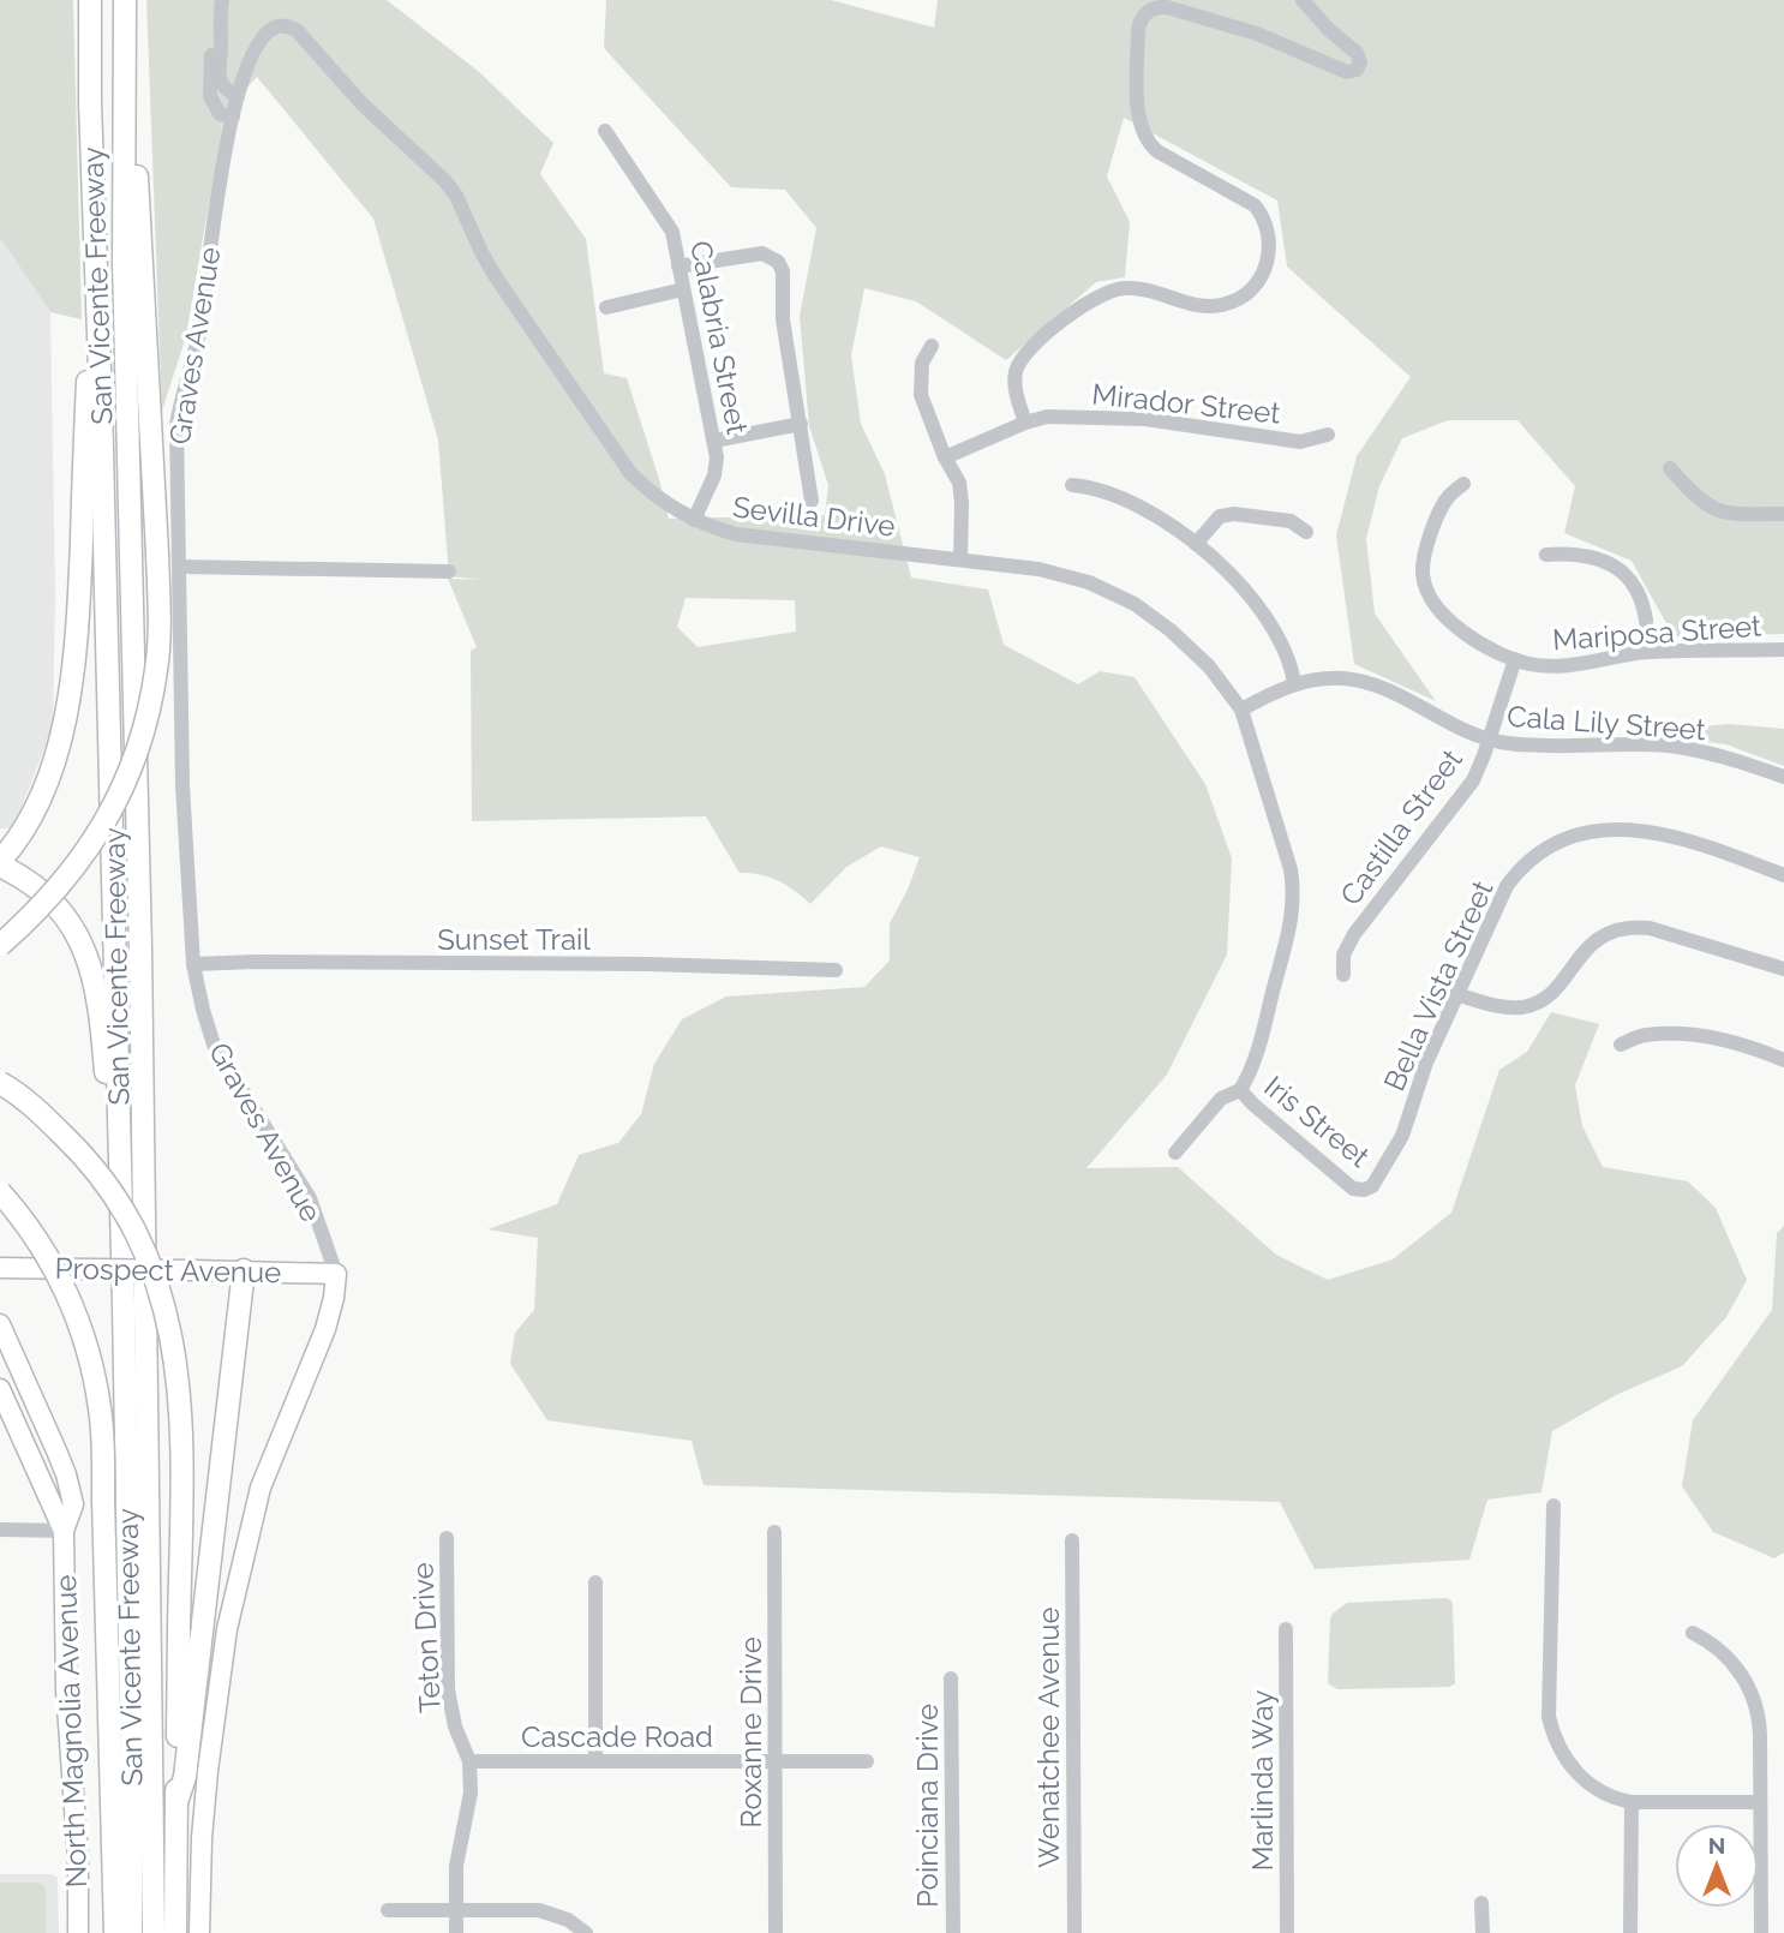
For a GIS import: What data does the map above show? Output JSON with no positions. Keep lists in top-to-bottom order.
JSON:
{
  "streets": {
    "highway": ["San Vicente Freeway"],
    "main road": ["Graves Avenue", "Prospect Avenue", "North Magnolia Avenue"],
    "street": [
      "Calabria Street",
      "Mirador Street",
      "Sevilla Drive",
      "Mariposa Street",
      "Cala Lily Street",
      "Castilla Street",
      "Sunset Trail",
      "Bella Vista Street",
      "Iris Street",
      "Teton Drive",
      "Roxanne Drive",
      "Cascade Road",
      "Wenatchee Avenue",
      "Marlinda Way",
      "Poinciana Drive"
    ]
  },
  "crossings": [
    ["Calabria Street", "Sevilla Drive"],
    ["Graves Avenue", "Sevilla Drive"],
    ["Graves Avenue", "Sunset Trail"],
    ["Graves Avenue", "Prospect Avenue"],
    ["Sevilla Drive", "Cala Lily Street"],
    ["Sevilla Drive", "Iris Street"],
    ["Mariposa Street", "Castilla Street"],
    ["Cala Lily Street", "Castilla Street"],
    ["Bella Vista Street", "Iris Street"],
    ["Teton Drive", "Cascade Road"],
    ["Roxanne Drive", "Cascade Road"]
  ],
  "north": "top"
}
